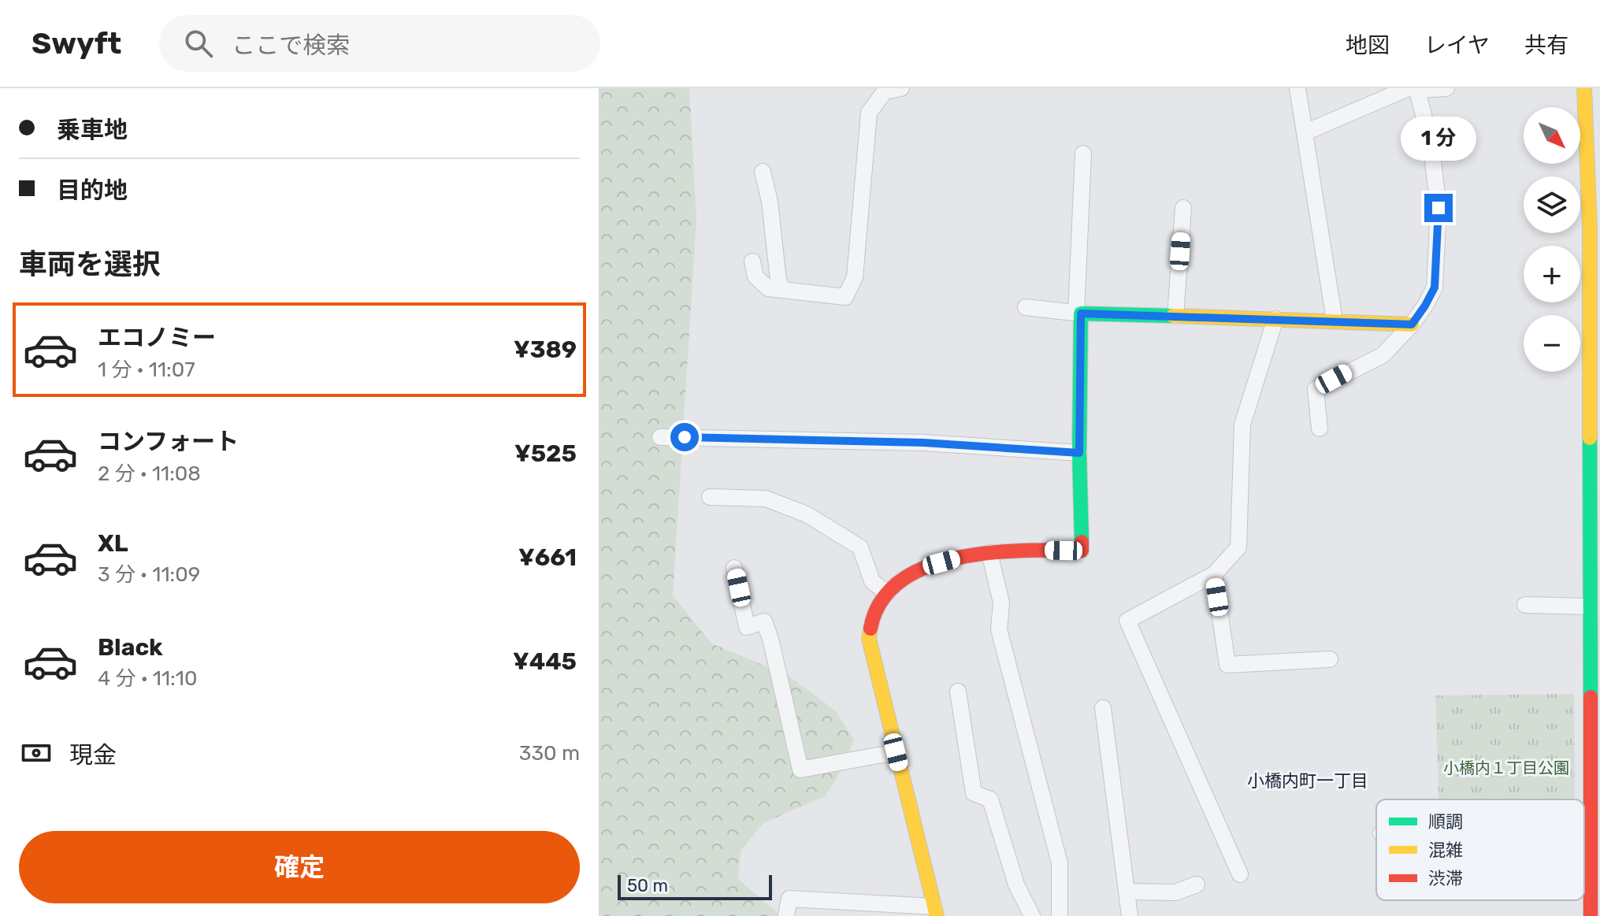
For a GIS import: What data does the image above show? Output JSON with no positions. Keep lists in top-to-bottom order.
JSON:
{
  "districts": ["小橋内町一丁目"],
  "parks": ["小橋内１丁目公園"],
  "legend": ["順調", "混雑", "渋滞"],
  "scale_bar": "50 m",
  "north": "bottom right",
  "page": {
    "header": "Swyft",
    "search": "ここで検索",
    "nav": ["地図", "レイヤ", "共有"],
    "banner": ["乗車地", "目的地"],
    "map_buttons": ["+", "−"],
    "bubble": "1 分",
    "heading": "車両を選択",
    "list": [
      {
        "name": "エコノミー",
        "note": "1 分 · 11:07",
        "value": "¥389"
      },
      {
        "name": "コンフォート",
        "note": "2 分 · 11:08",
        "value": "¥525"
      },
      {
        "name": "XL",
        "note": "3 分 · 11:09",
        "value": "¥661"
      },
      {
        "name": "Black",
        "note": "4 分 · 11:10",
        "value": "¥445"
      }
    ],
    "pay": ["現金", "330 m"],
    "buttons": "確定",
    "scale": "50 m"
  }
}
